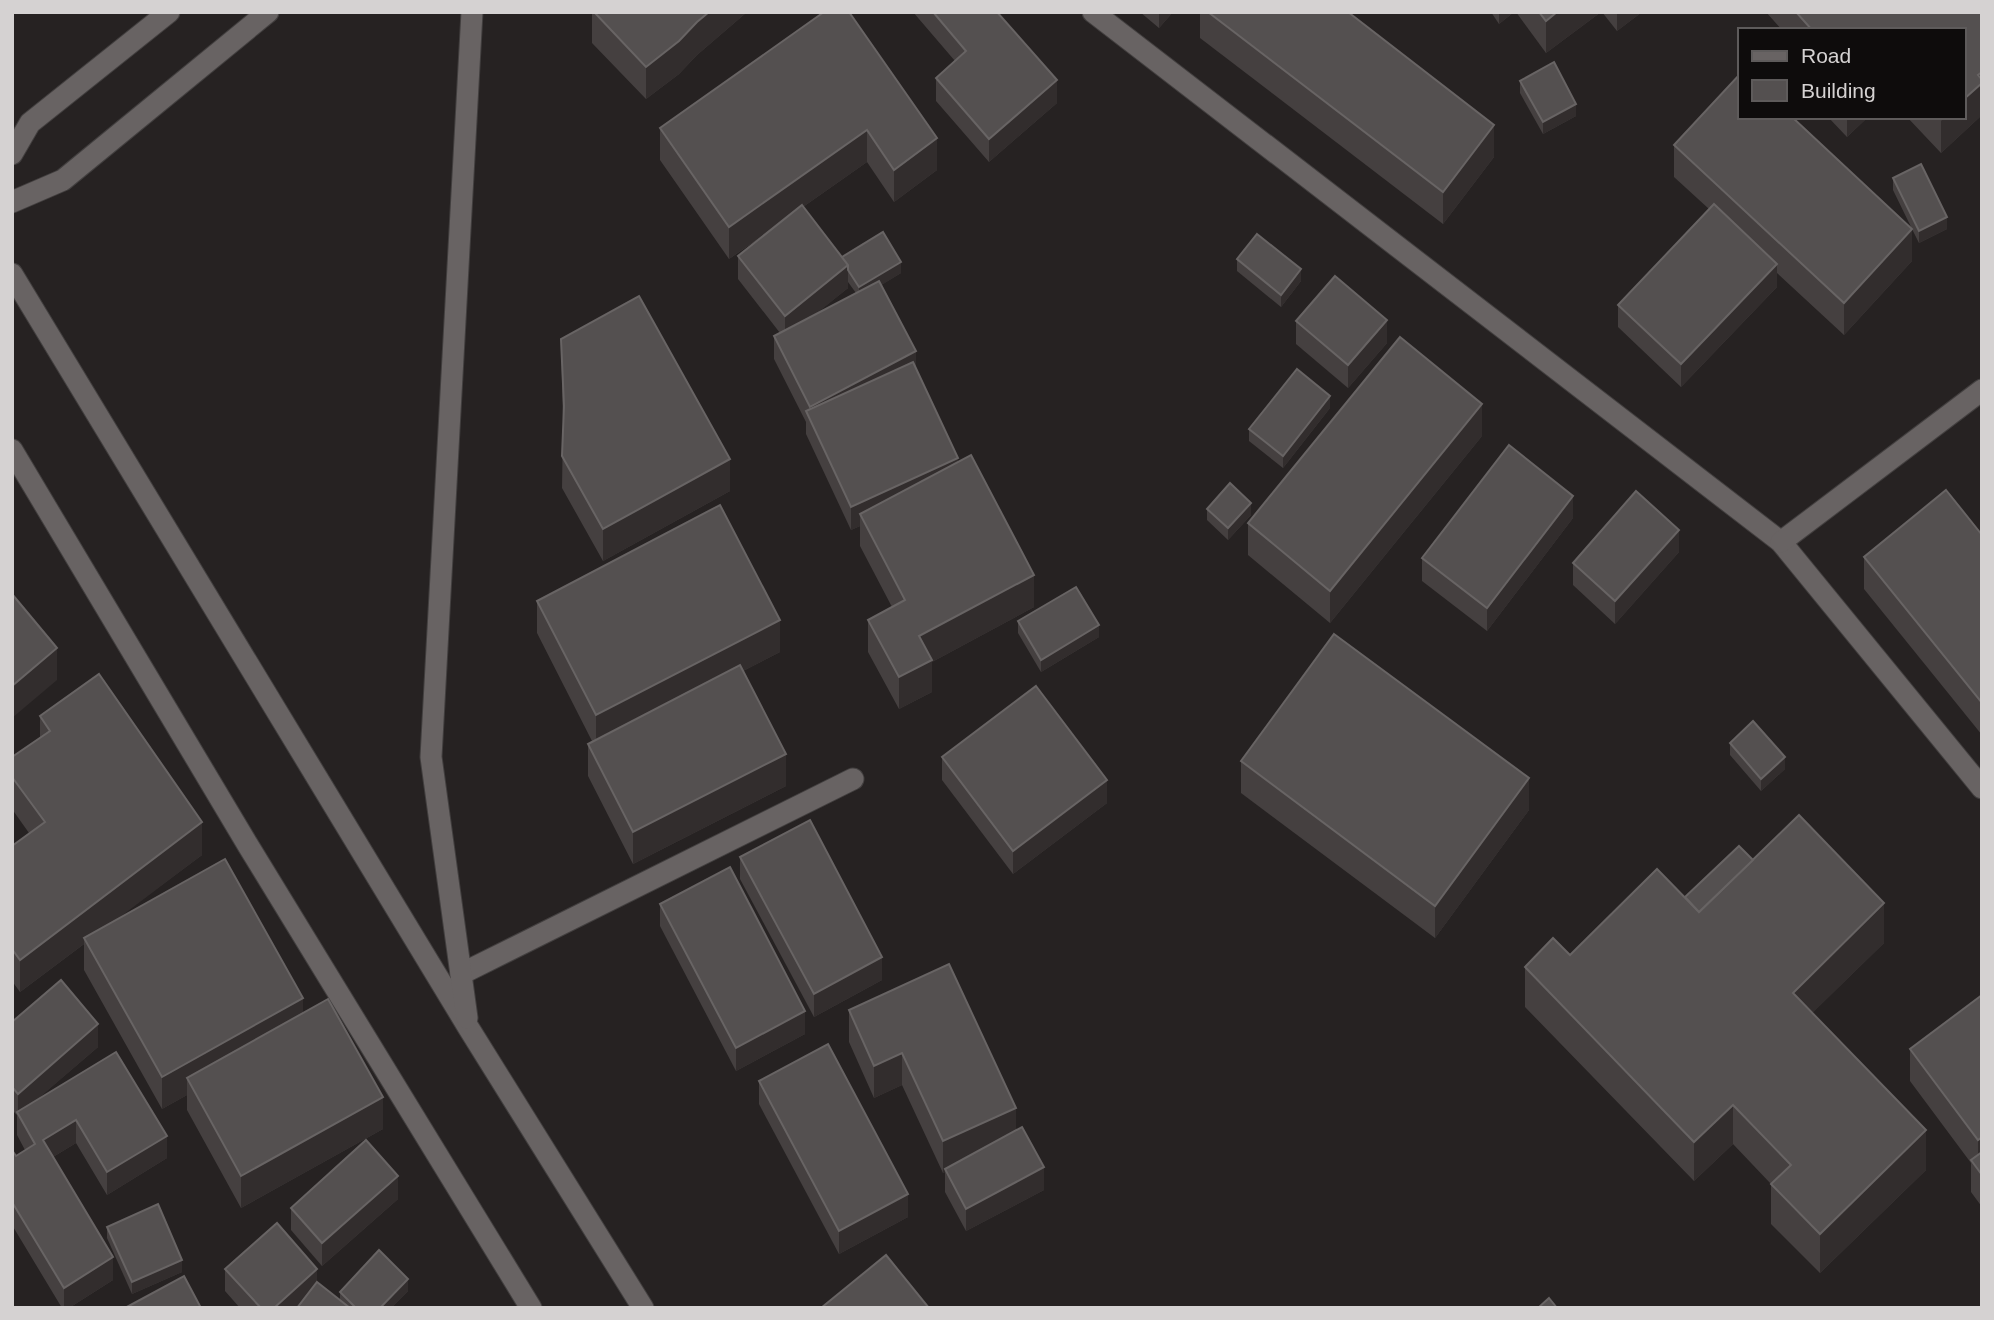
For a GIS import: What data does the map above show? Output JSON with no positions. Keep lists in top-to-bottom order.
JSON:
{
  "legend": ["Road", "Building"]
}
